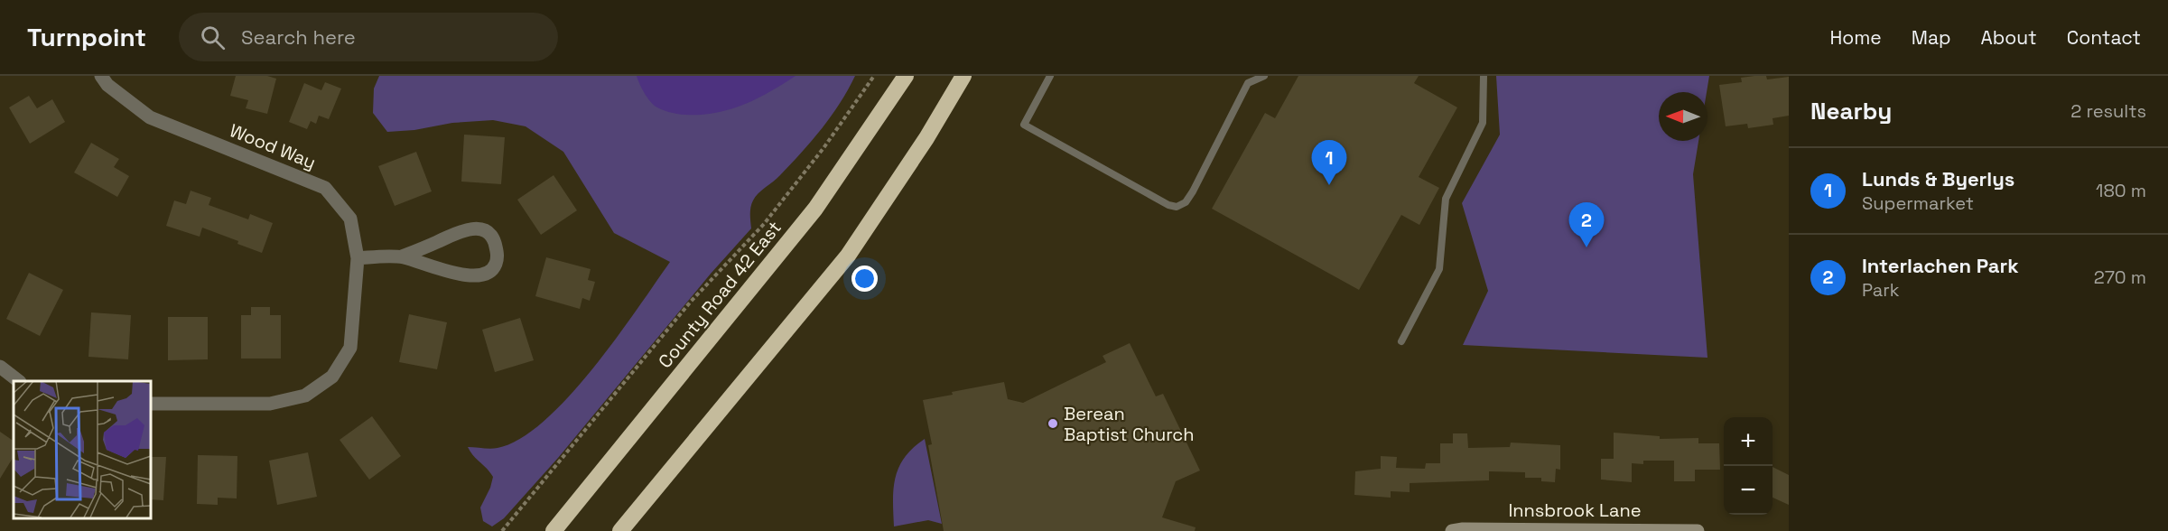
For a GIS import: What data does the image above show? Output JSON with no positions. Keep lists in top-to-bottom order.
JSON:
{
  "streets": {
    "highway": ["County Road 42 East"],
    "street": ["Wood Way", "Innsbrook Lane"]
  },
  "places": ["Berean Baptist Church"],
  "north": "left",
  "page": {
    "header": "Turnpoint",
    "search": "Search here",
    "nav": [
      "Home",
      "Map",
      "About",
      "Contact"
    ],
    "heading": ["Nearby", "2 results"],
    "pins": ["1", "2"],
    "list": [
      {
        "mark": "1",
        "name": "Lunds & Byerlys",
        "note": "Supermarket",
        "value": "180 m"
      },
      {
        "mark": "2",
        "name": "Interlachen Park",
        "note": "Park",
        "value": "270 m"
      }
    ],
    "map_buttons": ["+", "−"]
  }
}
